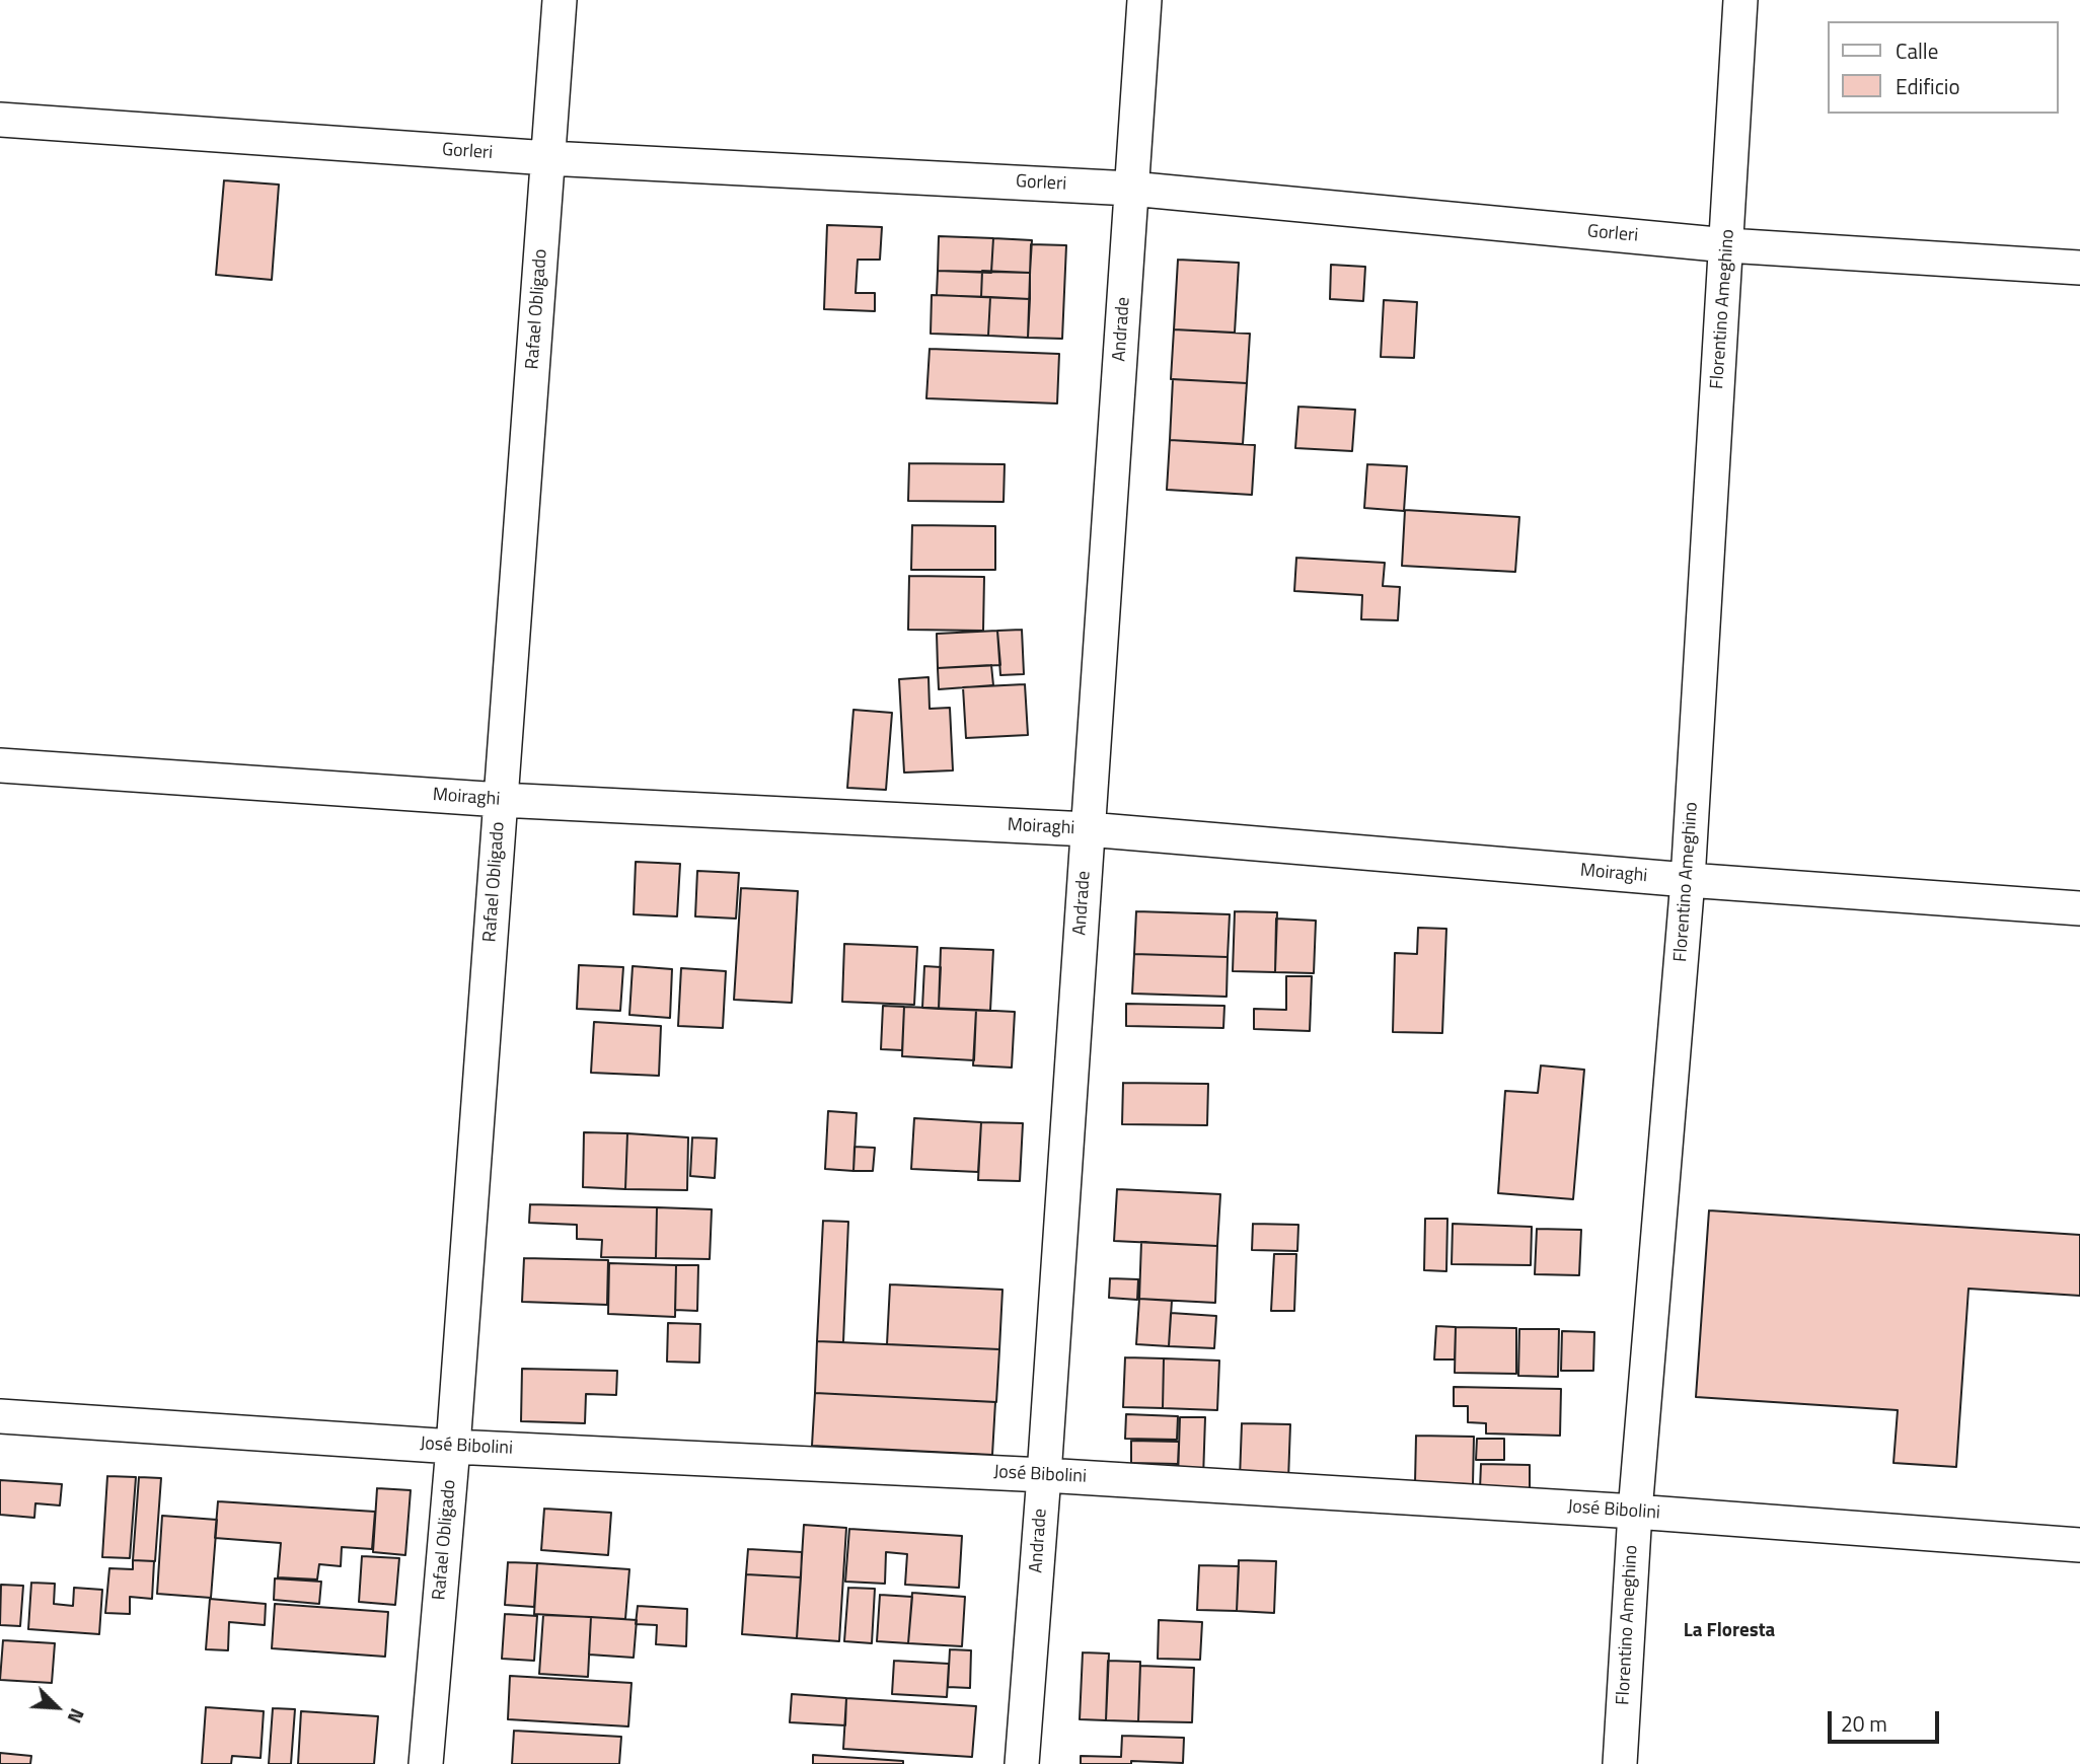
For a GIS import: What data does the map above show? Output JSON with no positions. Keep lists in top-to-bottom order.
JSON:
{
  "streets": {
    "street": [
      "Gorleri",
      "Rafael Obligado",
      "Florentino Ameghino",
      "Andrade",
      "Moiraghi",
      "José Bibolini"
    ]
  },
  "crossings": [
    ["Gorleri", "Rafael Obligado"],
    ["Gorleri", "Florentino Ameghino"],
    ["Gorleri", "Andrade"],
    ["Rafael Obligado", "Moiraghi"],
    ["Rafael Obligado", "José Bibolini"],
    ["Florentino Ameghino", "Moiraghi"],
    ["Florentino Ameghino", "José Bibolini"],
    ["Andrade", "Moiraghi"],
    ["Andrade", "José Bibolini"]
  ],
  "districts": ["La Floresta"],
  "legend": ["Calle", "Edificio"],
  "scale_bar": "20 m",
  "north": "bottom right"
}
